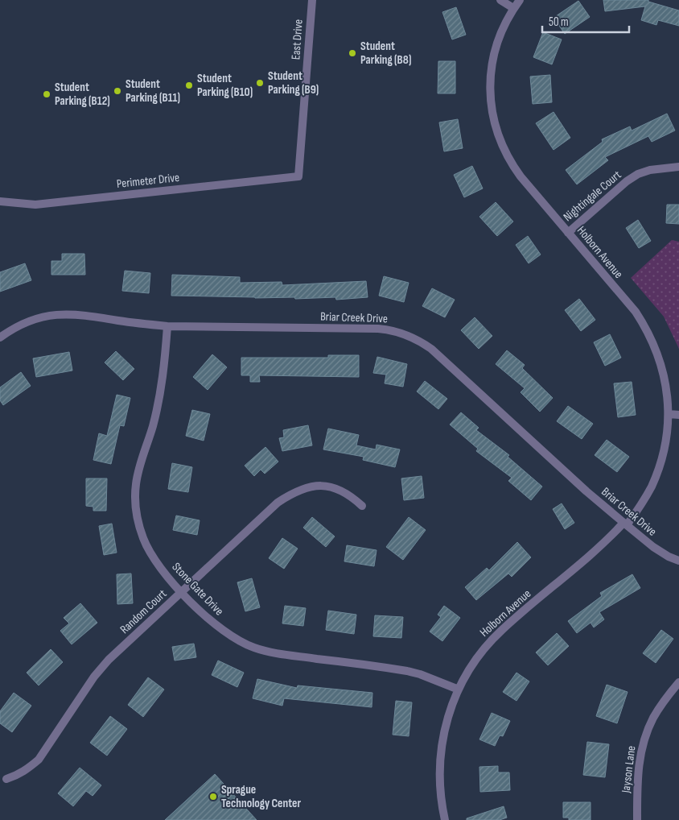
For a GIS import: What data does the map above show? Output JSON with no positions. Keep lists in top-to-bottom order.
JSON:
{
  "streets": {
    "street": [
      "East Drive",
      "Perimeter Drive",
      "Nightingale Court",
      "Holborn Avenue",
      "Briar Creek Drive",
      "Stone Gate Drive",
      "Random Court",
      "Jayson Lane"
    ]
  },
  "crossings": [
    ["East Drive", "Perimeter Drive"],
    ["Nightingale Court", "Holborn Avenue"],
    ["Holborn Avenue", "Briar Creek Drive"],
    ["Holborn Avenue", "Stone Gate Drive"],
    ["Briar Creek Drive", "Stone Gate Drive"],
    ["Stone Gate Drive", "Random Court"]
  ],
  "places": [
    "Student Parking (B8)",
    "Student Parking (B9)",
    "Student Parking (B10)",
    "Student Parking (B11)",
    "Student Parking (B12)",
    "Sprague Technology Center"
  ],
  "scale_bar": "50 m"
}
